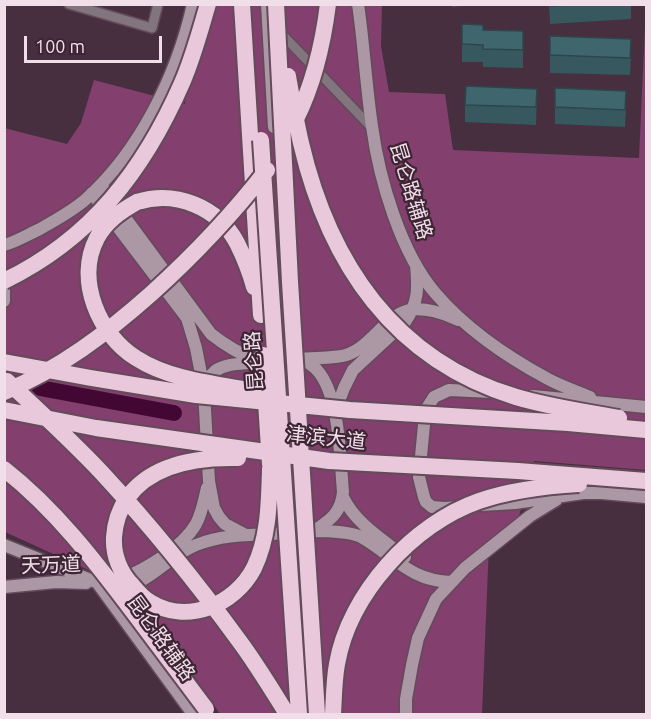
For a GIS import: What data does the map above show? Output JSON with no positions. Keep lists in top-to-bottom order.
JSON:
{
  "streets": {
    "highway": ["昆仑路", "津滨大道"],
    "main road": ["昆仑路辅路", "天万道"]
  },
  "crossings": [
    ["昆仑路辅路", "天万道"]
  ],
  "scale_bar": "100 m"
}
